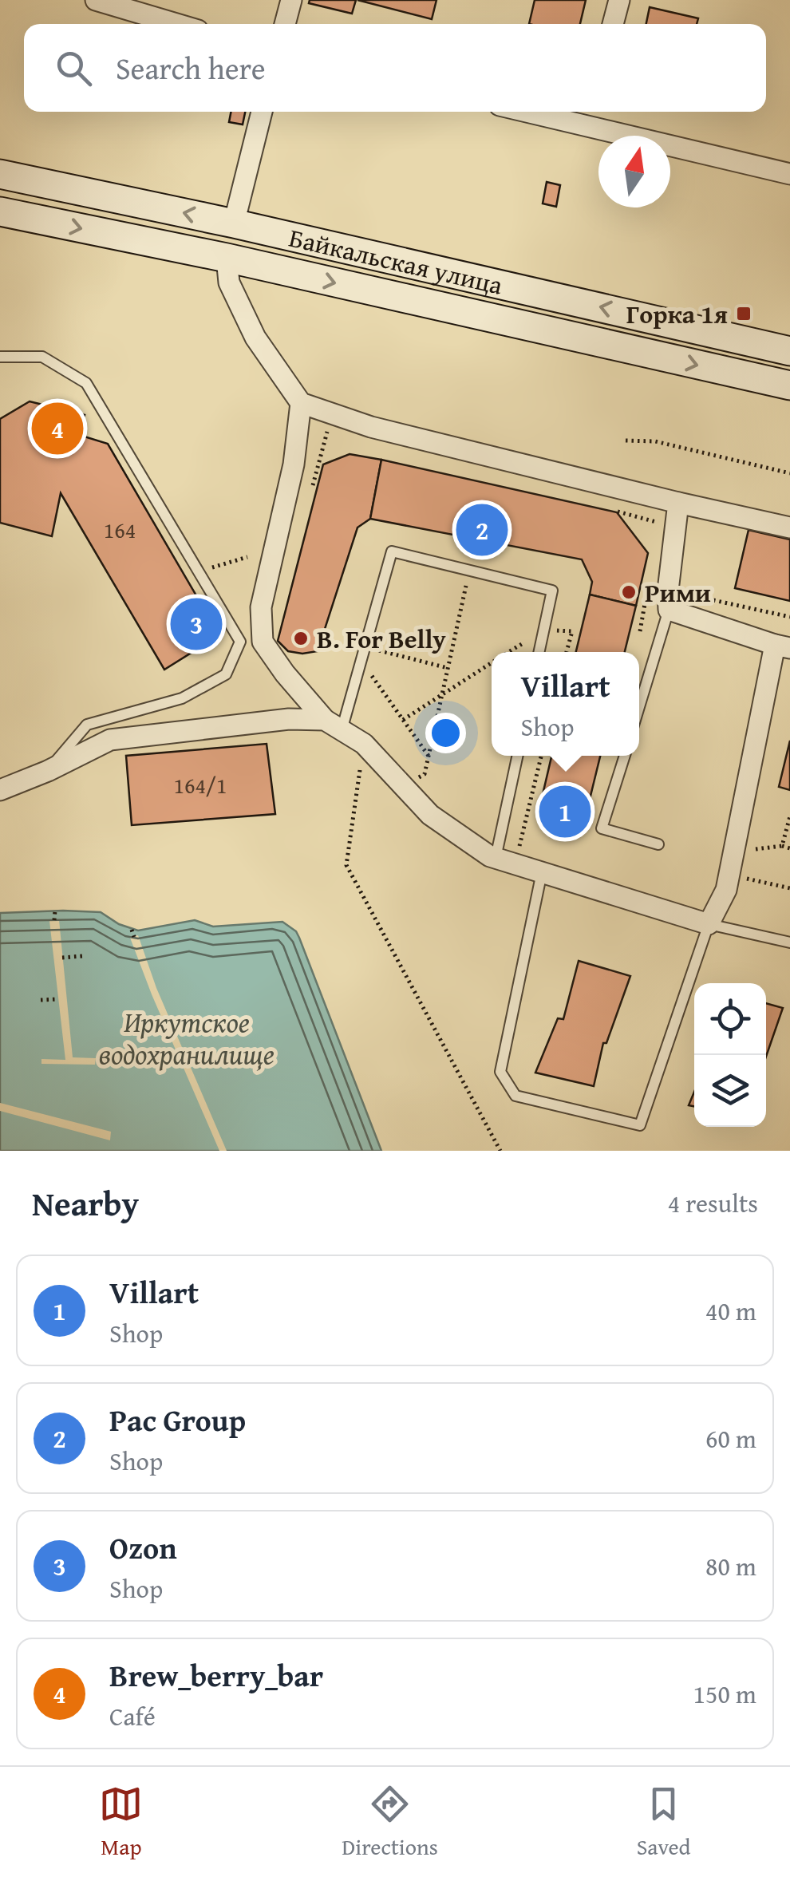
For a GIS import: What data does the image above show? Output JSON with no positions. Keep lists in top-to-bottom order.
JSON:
{
  "streets": {
    "main road": ["Байкальская улица"]
  },
  "water": ["Иркутское водохранилище"],
  "places": {
    "transit": ["Горка 1я"],
    "other": ["Рими", "B. For Belly"]
  },
  "house_numbers": ["164", "164/1"],
  "north": "top",
  "page": {
    "search": "Search here",
    "pins": [
      "4",
      "2",
      "3",
      "1"
    ],
    "popup": ["Villart", "Shop"],
    "heading": ["Nearby", "4 results"],
    "list": [
      {
        "mark": "1",
        "name": "Villart",
        "note": "Shop",
        "value": "40 m"
      },
      {
        "mark": "2",
        "name": "Pac Group",
        "note": "Shop",
        "value": "60 m"
      },
      {
        "mark": "3",
        "name": "Ozon",
        "note": "Shop",
        "value": "80 m"
      },
      {
        "mark": "4",
        "name": "Brew_berry_bar",
        "note": "Café",
        "value": "150 m"
      }
    ],
    "nav": ["Map", "Directions", "Saved"]
  }
}
